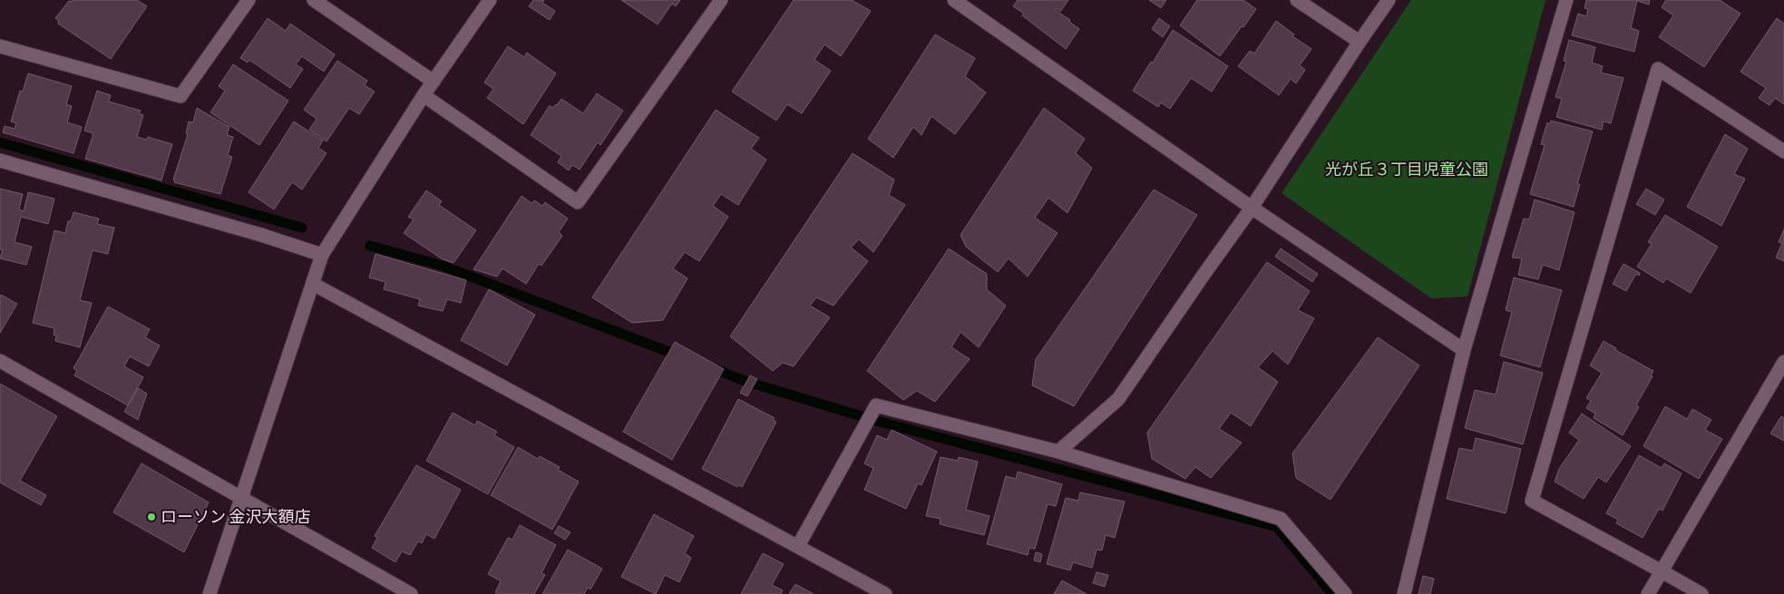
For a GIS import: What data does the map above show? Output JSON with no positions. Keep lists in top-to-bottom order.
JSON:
{
  "parks": ["光が丘３丁目児童公園"],
  "places": ["ローソン 金沢大額店"]
}
